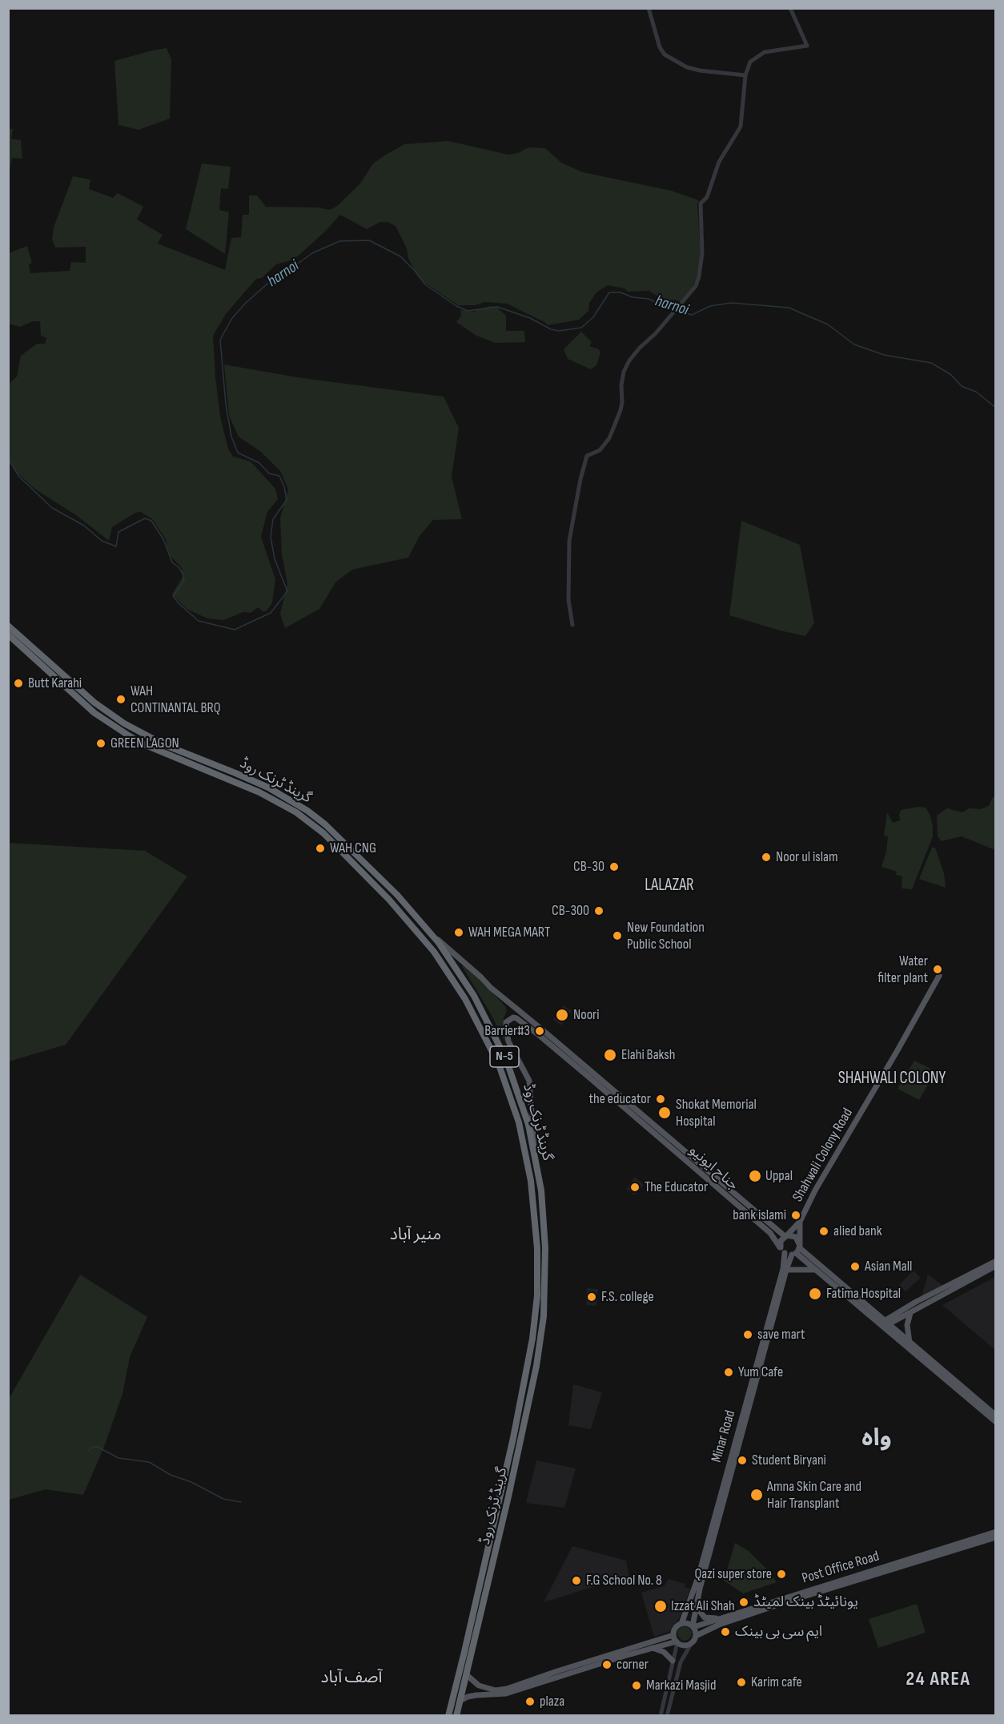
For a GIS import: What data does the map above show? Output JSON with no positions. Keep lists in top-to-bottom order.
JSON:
{
  "streets": {
    "highway": ["گرینڈ ٹرنک روڈ", "N-5"],
    "main road": [
      "Shahwali Colony Road",
      "جناح ایونیو",
      "Minar Road",
      "Post Office Road"
    ]
  },
  "crossings": [
    ["Shahwali Colony Road", "جناح ایونیو"],
    ["Shahwali Colony Road", "Minar Road"],
    ["جناح ایونیو", "Minar Road"],
    ["Minar Road", "Post Office Road"]
  ],
  "districts": [
    "LALAZAR",
    "SHAHWALI COLONY",
    "منیر آباد",
    "واہ",
    "آصف آباد",
    "24 AREA"
  ],
  "water": ["harnoi"],
  "places": [
    "Butt Karahi",
    "WAH CONTINANTAL BRQ",
    "GREEN LAGON",
    "WAH CNG",
    "Noor ul islam",
    "CB-30",
    "CB-300",
    "WAH MEGA MART",
    "New Foundation Public School",
    "Water filter plant",
    "Noori",
    "Barrier#3",
    "Elahi Baksh",
    "the educator",
    "Shokat Memorial Hospital",
    "Uppal",
    "The Educator",
    "bank islami",
    "alied bank",
    "Asian Mall",
    "Fatima Hospital",
    "F.S. college",
    "save mart",
    "Yum Cafe",
    "Student Biryani",
    "Amna Skin Care and Hair Transplant",
    "Qazi super store",
    "F.G School No. 8",
    "یونائیٹڈ بینک لمیٹڈ",
    "Izzat Ali Shah",
    "ایم سی بی بینک",
    "corner",
    "Karim cafe",
    "Markazi Masjid",
    "plaza"
  ]
}
